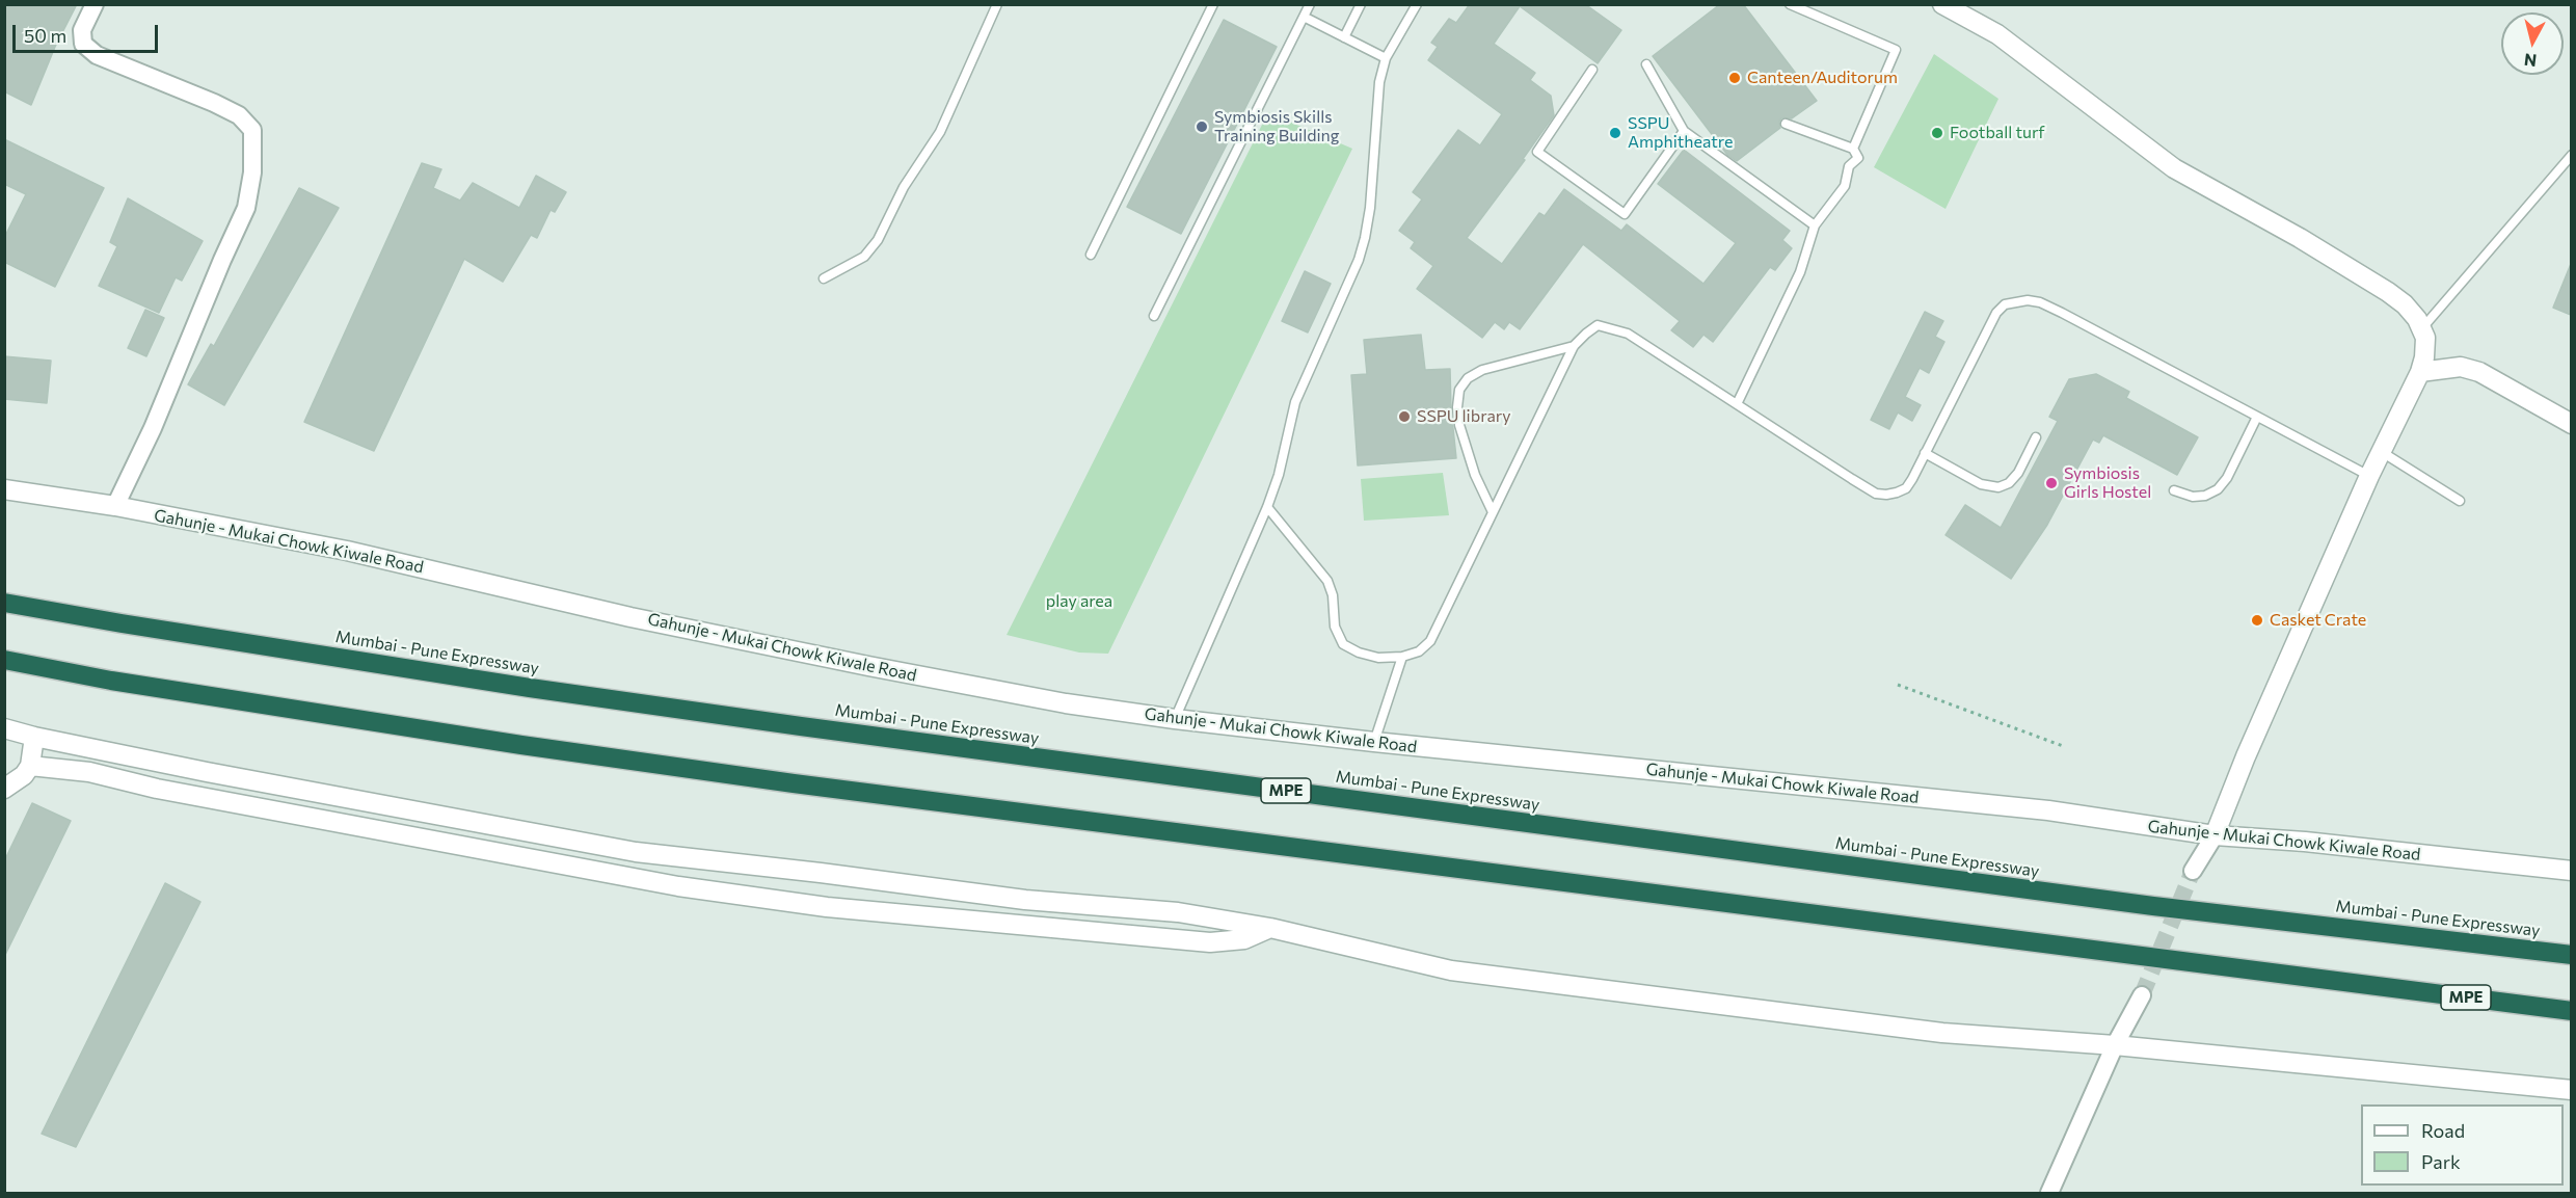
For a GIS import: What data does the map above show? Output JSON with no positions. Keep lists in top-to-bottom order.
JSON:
{
  "streets": {
    "highway": ["Mumbai - Pune Expressway", "MPE"],
    "street": ["Gahunje - Mukai Chowk Kiwale Road"]
  },
  "parks": ["play area"],
  "places": [
    "Canteen/Auditorum",
    "Symbiosis Skills Training Building",
    "SSPU Amphitheatre",
    "Football turf",
    "SSPU library",
    "Symbiosis Girls Hostel",
    "Casket Crate"
  ],
  "legend": ["Road", "Park"],
  "scale_bar": "50 m",
  "north": "bottom"
}
